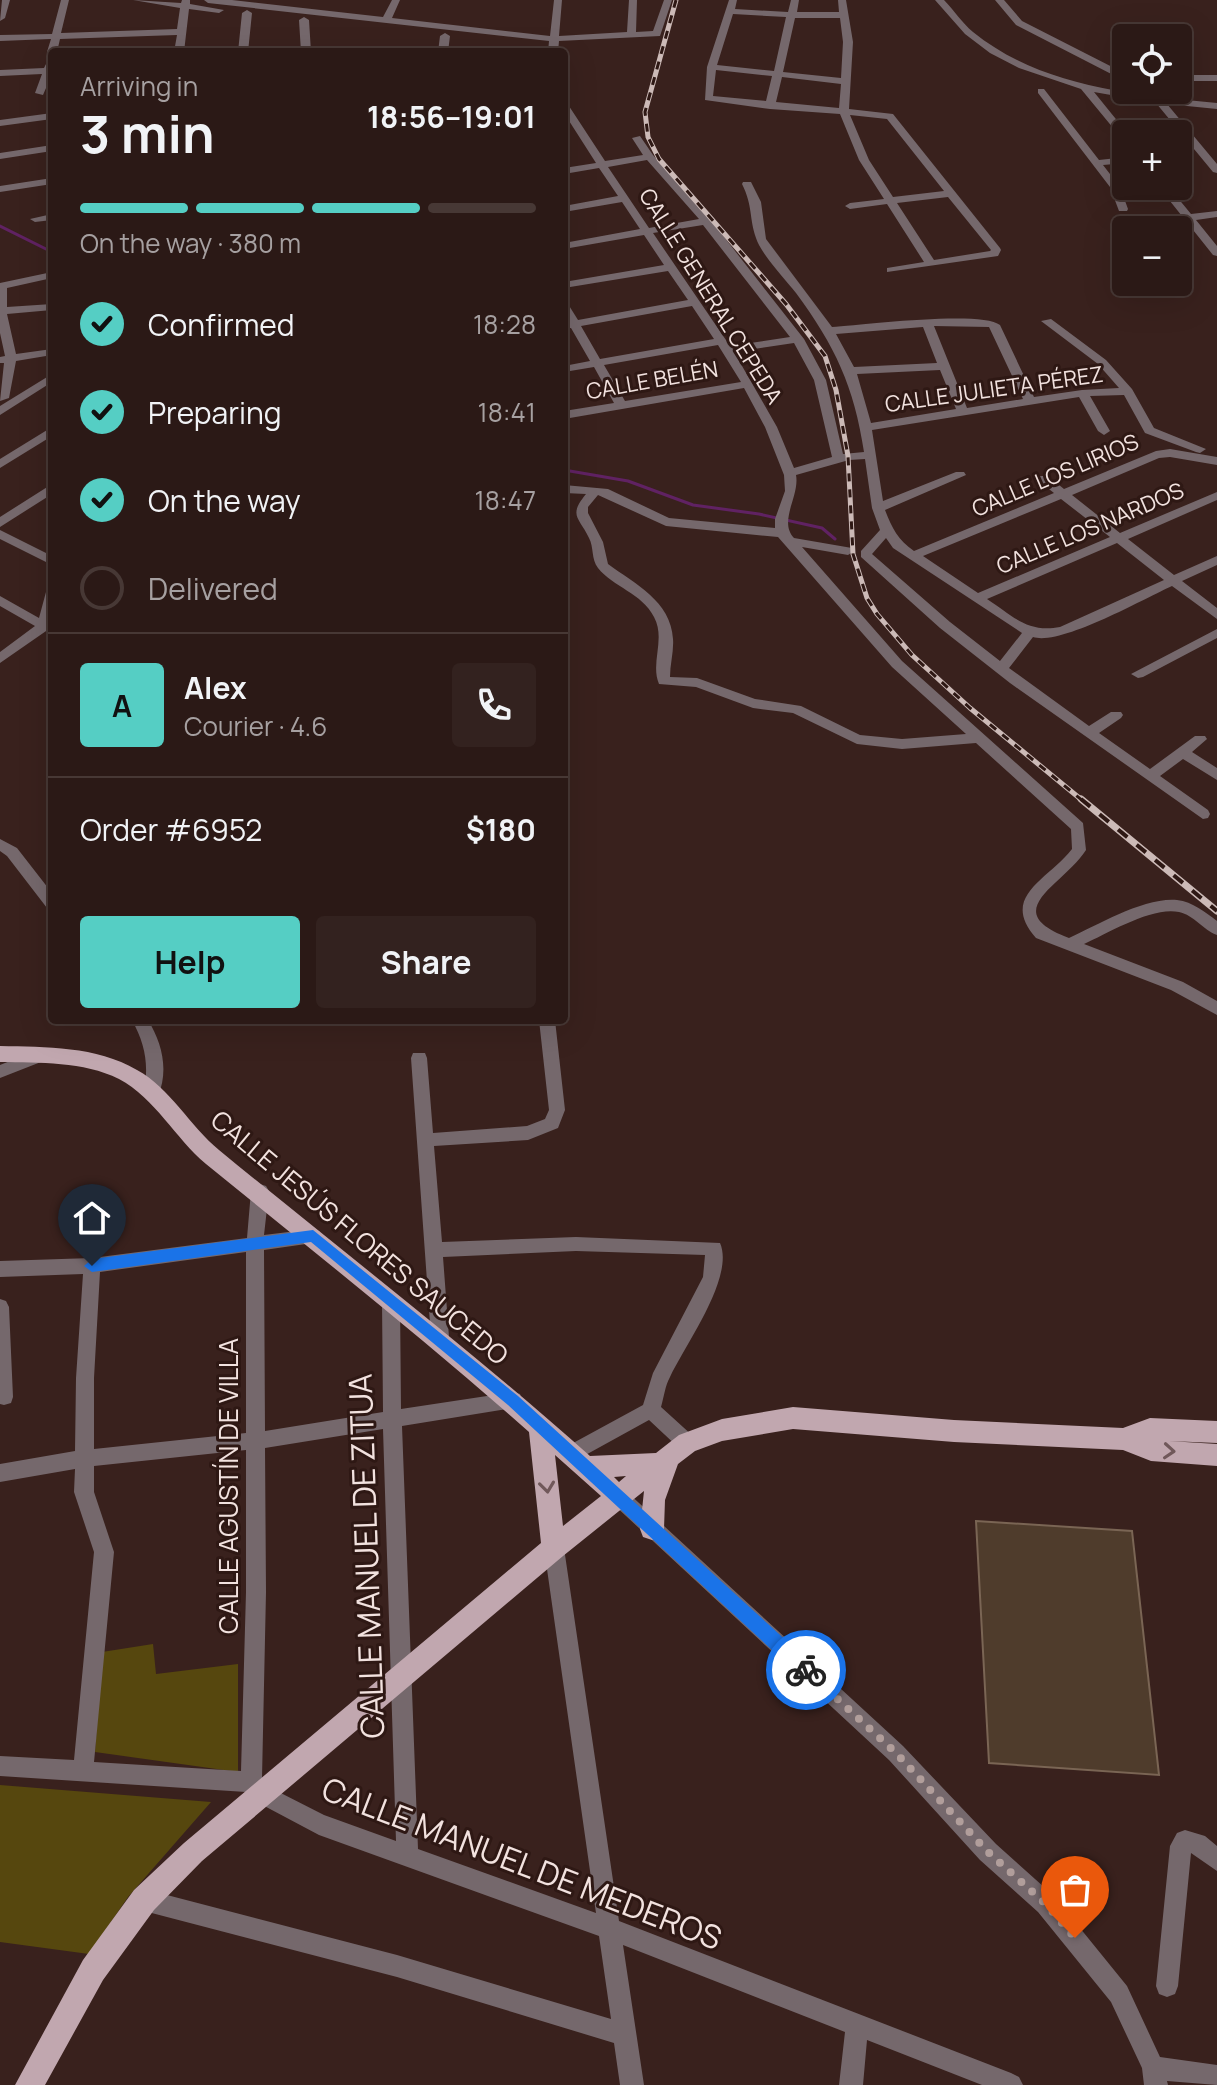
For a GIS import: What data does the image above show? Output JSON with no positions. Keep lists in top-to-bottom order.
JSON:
{
  "streets": {
    "main road": ["CALLE JESÚS FLORES SAUCEDO"],
    "street": [
      "CALLE GENERAL CEPEDA",
      "CALLE BELÉN",
      "CALLE JULIETA PÉREZ",
      "CALLE LOS LIRIOS",
      "CALLE LOS NARDOS",
      "CALLE AGUSTÍN DE VILLA",
      "CALLE MANUEL DE ZITUA",
      "CALLE MANUEL DE MEDEROS"
    ]
  },
  "crossings": [
    ["CALLE GENERAL CEPEDA", "CALLE BELÉN"],
    ["CALLE JESÚS FLORES SAUCEDO", "CALLE AGUSTÍN DE VILLA"],
    ["CALLE JESÚS FLORES SAUCEDO", "CALLE MANUEL DE ZITUA"],
    ["CALLE AGUSTÍN DE VILLA", "CALLE MANUEL DE MEDEROS"],
    ["CALLE MANUEL DE ZITUA", "CALLE MANUEL DE MEDEROS"]
  ],
  "page": {
    "map_buttons": ["+", "−"],
    "heading": ["3 min", "Arriving in", "18:56–19:01"],
    "panel": [
      "Alex",
      "Courier · 4.6",
      "Order #6952",
      "$180"
    ],
    "bar": "On the way · 380 m",
    "list": [
      ["Confirmed", "18:28"],
      ["Preparing", "18:41"],
      ["On the way", "18:47"],
      "Delivered"
    ],
    "round": "A",
    "buttons": ["Help", "Share"]
  }
}
